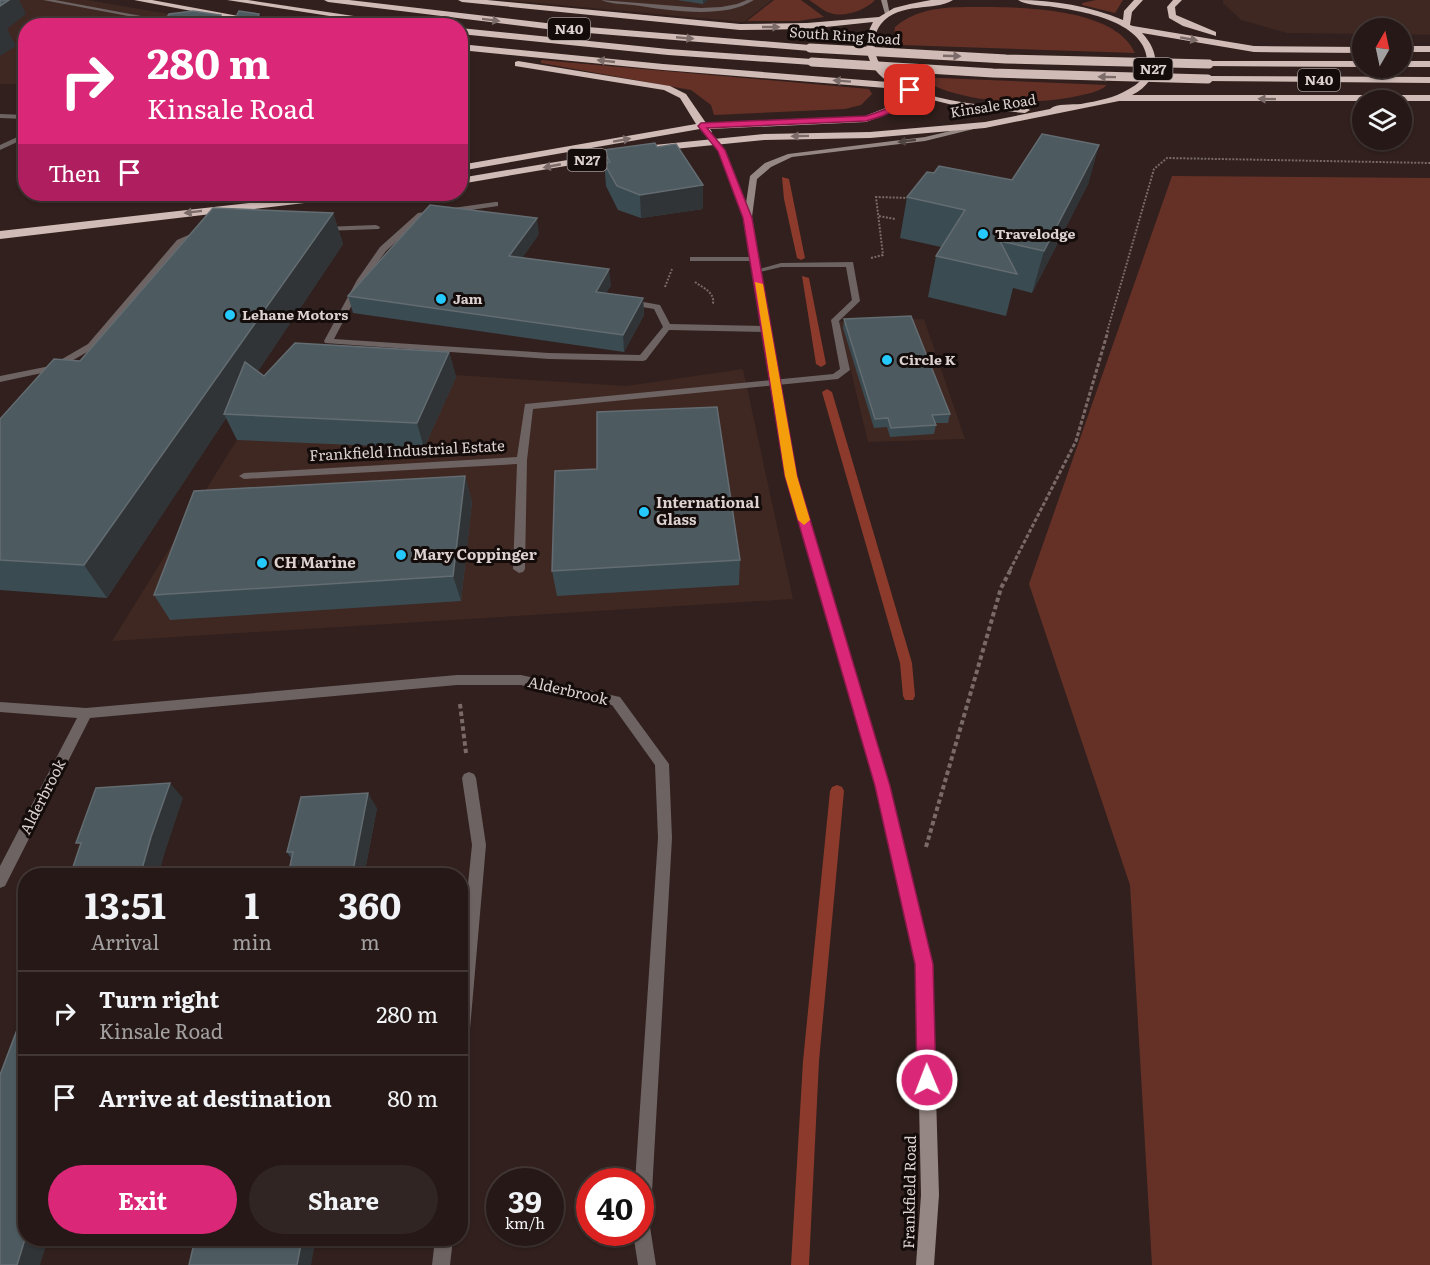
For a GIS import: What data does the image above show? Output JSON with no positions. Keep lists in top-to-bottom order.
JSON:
{
  "streets": {
    "highway": [
      "N40",
      "South Ring Road",
      "N27",
      "Kinsale Road"
    ],
    "street": ["Frankfield Industrial Estate", "Alderbrook", "Frankfield Road"]
  },
  "crossings": [
    ["N27", "Kinsale Road"],
    ["Kinsale Road", "Frankfield Road"],
    ["Frankfield Industrial Estate", "Frankfield Road"]
  ],
  "places": [
    "Travelodge",
    "Jam",
    "Lehane Motors",
    "Circle K",
    "International Glass",
    "Mary Coppinger",
    "CH Marine"
  ],
  "north": "top",
  "page": {
    "turn": ["280 m", "Kinsale Road"],
    "then": "Then",
    "eta": [
      "13:51",
      "Arrival",
      "1",
      "min",
      "360",
      "m"
    ],
    "list": [
      {
        "name": "Turn right",
        "note": "Kinsale Road",
        "value": "280 m"
      },
      {
        "name": "Arrive at destination",
        "value": "80 m"
      }
    ],
    "buttons": ["Exit", "Share"],
    "speed": "39 km/h",
    "limit": "40"
  }
}
